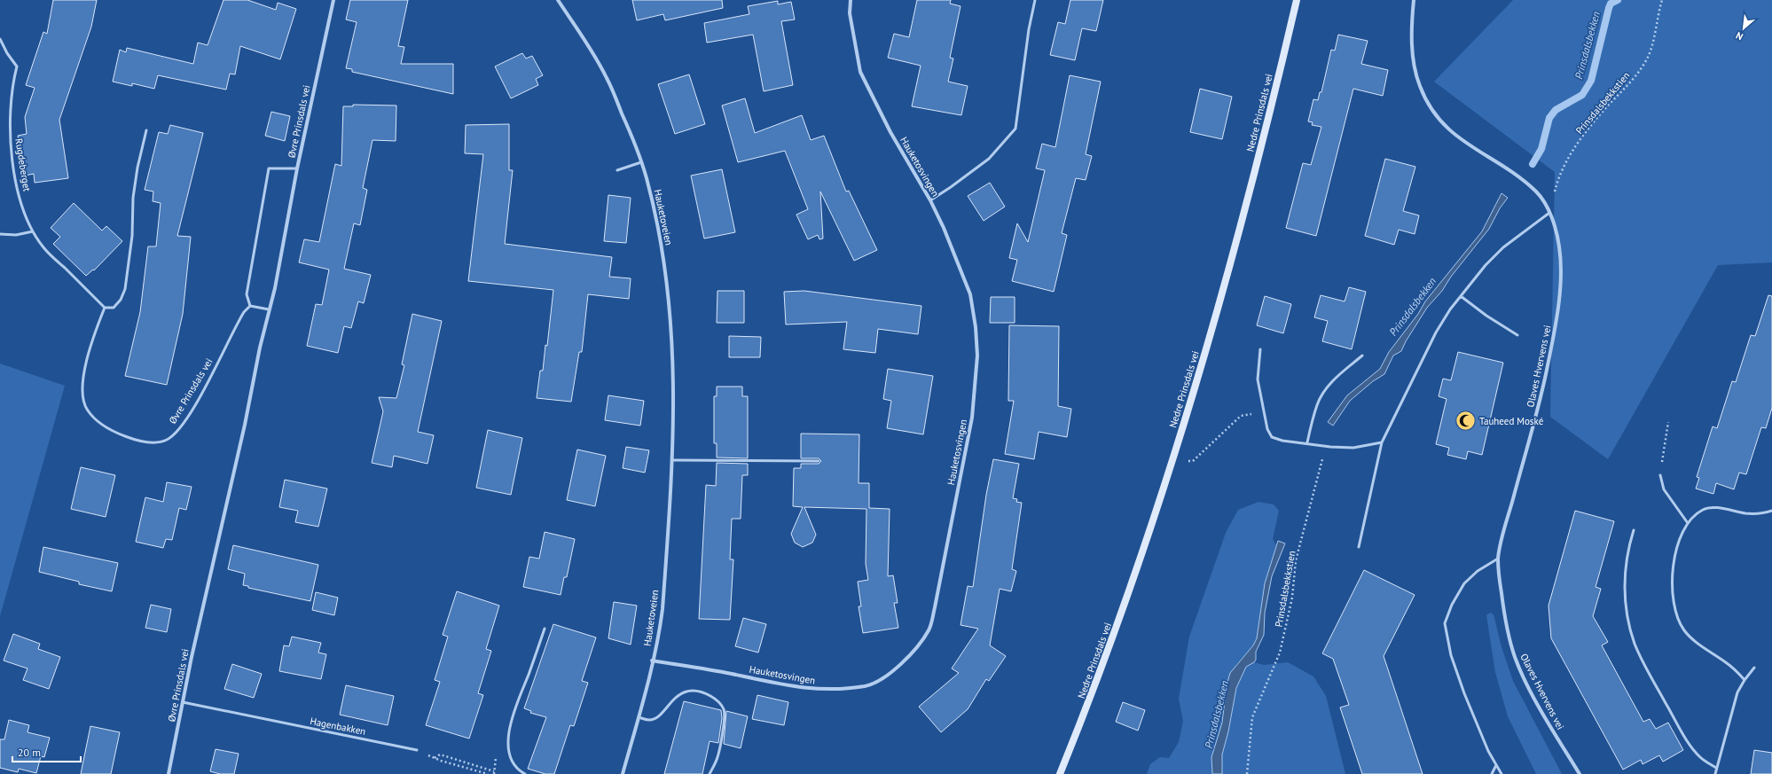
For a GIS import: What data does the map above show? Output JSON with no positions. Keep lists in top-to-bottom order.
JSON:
{
  "streets": {
    "main road": ["Nedre Prinsdals vei"],
    "street": [
      "Øvre Prinsdals vei",
      "Hauketosvingen",
      "Hauketoveien",
      "Olaves Hvervens vei"
    ],
    "lane": ["Rugdeberget", "Hagenbakken"],
    "path": ["Prinsdalsbekkstien"]
  },
  "crossings": [
    ["Prinsdalsbekkstien", "Olaves Hvervens vei"],
    ["Øvre Prinsdals vei", "Rugdeberget"],
    ["Øvre Prinsdals vei", "Hagenbakken"],
    ["Hauketosvingen", "Hauketoveien"]
  ],
  "water": ["Prinsdalsbekken"],
  "places": {
    "mosque": ["Tauheed Moské"]
  },
  "scale_bar": "20 m",
  "north": "bottom left"
}
